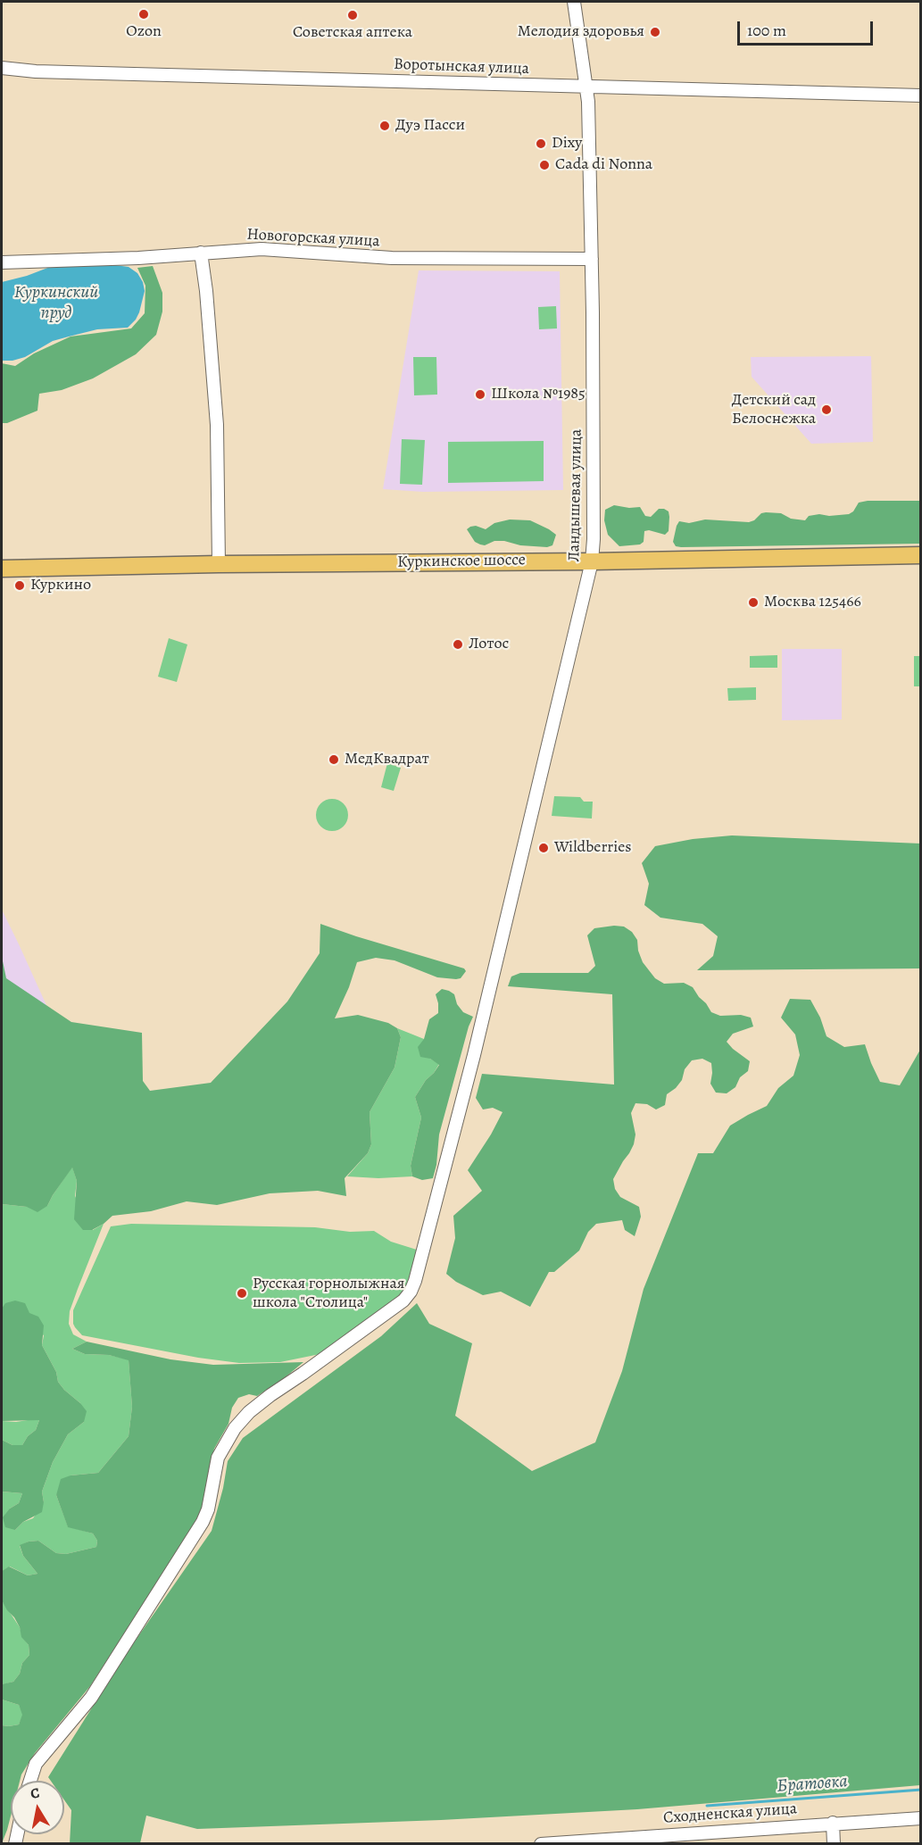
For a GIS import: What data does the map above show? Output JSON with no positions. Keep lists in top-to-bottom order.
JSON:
{
  "streets": {
    "main road": ["Куркинское шоссе"],
    "street": [
      "Воротынская улица",
      "Новогорская улица",
      "Ландышевая улица",
      "Сходненская улица"
    ]
  },
  "crossings": [
    ["Воротынская улица", "Ландышевая улица"],
    ["Новогорская улица", "Ландышевая улица"],
    ["Ландышевая улица", "Куркинское шоссе"]
  ],
  "water": ["Куркинский пруд", "Братовка"],
  "places": [
    "Ozon",
    "Советская аптека",
    "Мелодия здоровья",
    "Дуэ Пасси",
    "Dixy",
    "Cada di Nonna",
    "Школа №1985",
    "Детский сад Белоснежка",
    "Куркино",
    "Москва 125466",
    "Лотос",
    "МедКвадрат",
    "Wildberries",
    "Русская горнолыжная школа \"Столица\""
  ],
  "scale_bar": "100 m",
  "north": "top"
}
